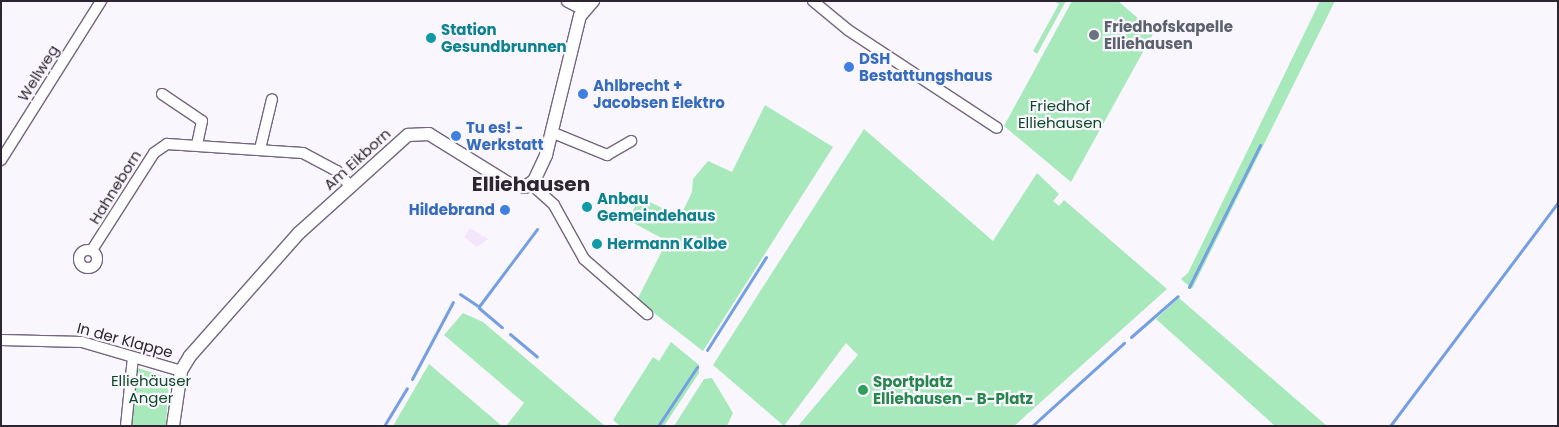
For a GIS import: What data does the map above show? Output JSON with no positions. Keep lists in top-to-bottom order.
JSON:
{
  "streets": {
    "street": [
      "Wellweg",
      "Am Eikborn",
      "Hahneborn",
      "In der Klappe"
    ]
  },
  "crossings": [
    ["Am Eikborn", "Hahneborn"],
    ["Am Eikborn", "In der Klappe"]
  ],
  "districts": ["Elliehausen"],
  "parks": ["Friedhof Elliehausen", "Elliehäuser Anger"],
  "places": [
    "Friedhofskapelle Elliehausen",
    "Station Gesundbrunnen",
    "DSH Bestattungshaus",
    "Ahlbrecht + Jacobsen Elektro",
    "Tu es! - Werkstatt",
    "Anbau Gemeindehaus",
    "Hildebrand",
    "Hermann Kolbe",
    "Sportplatz Elliehausen - B-Platz"
  ]
}
